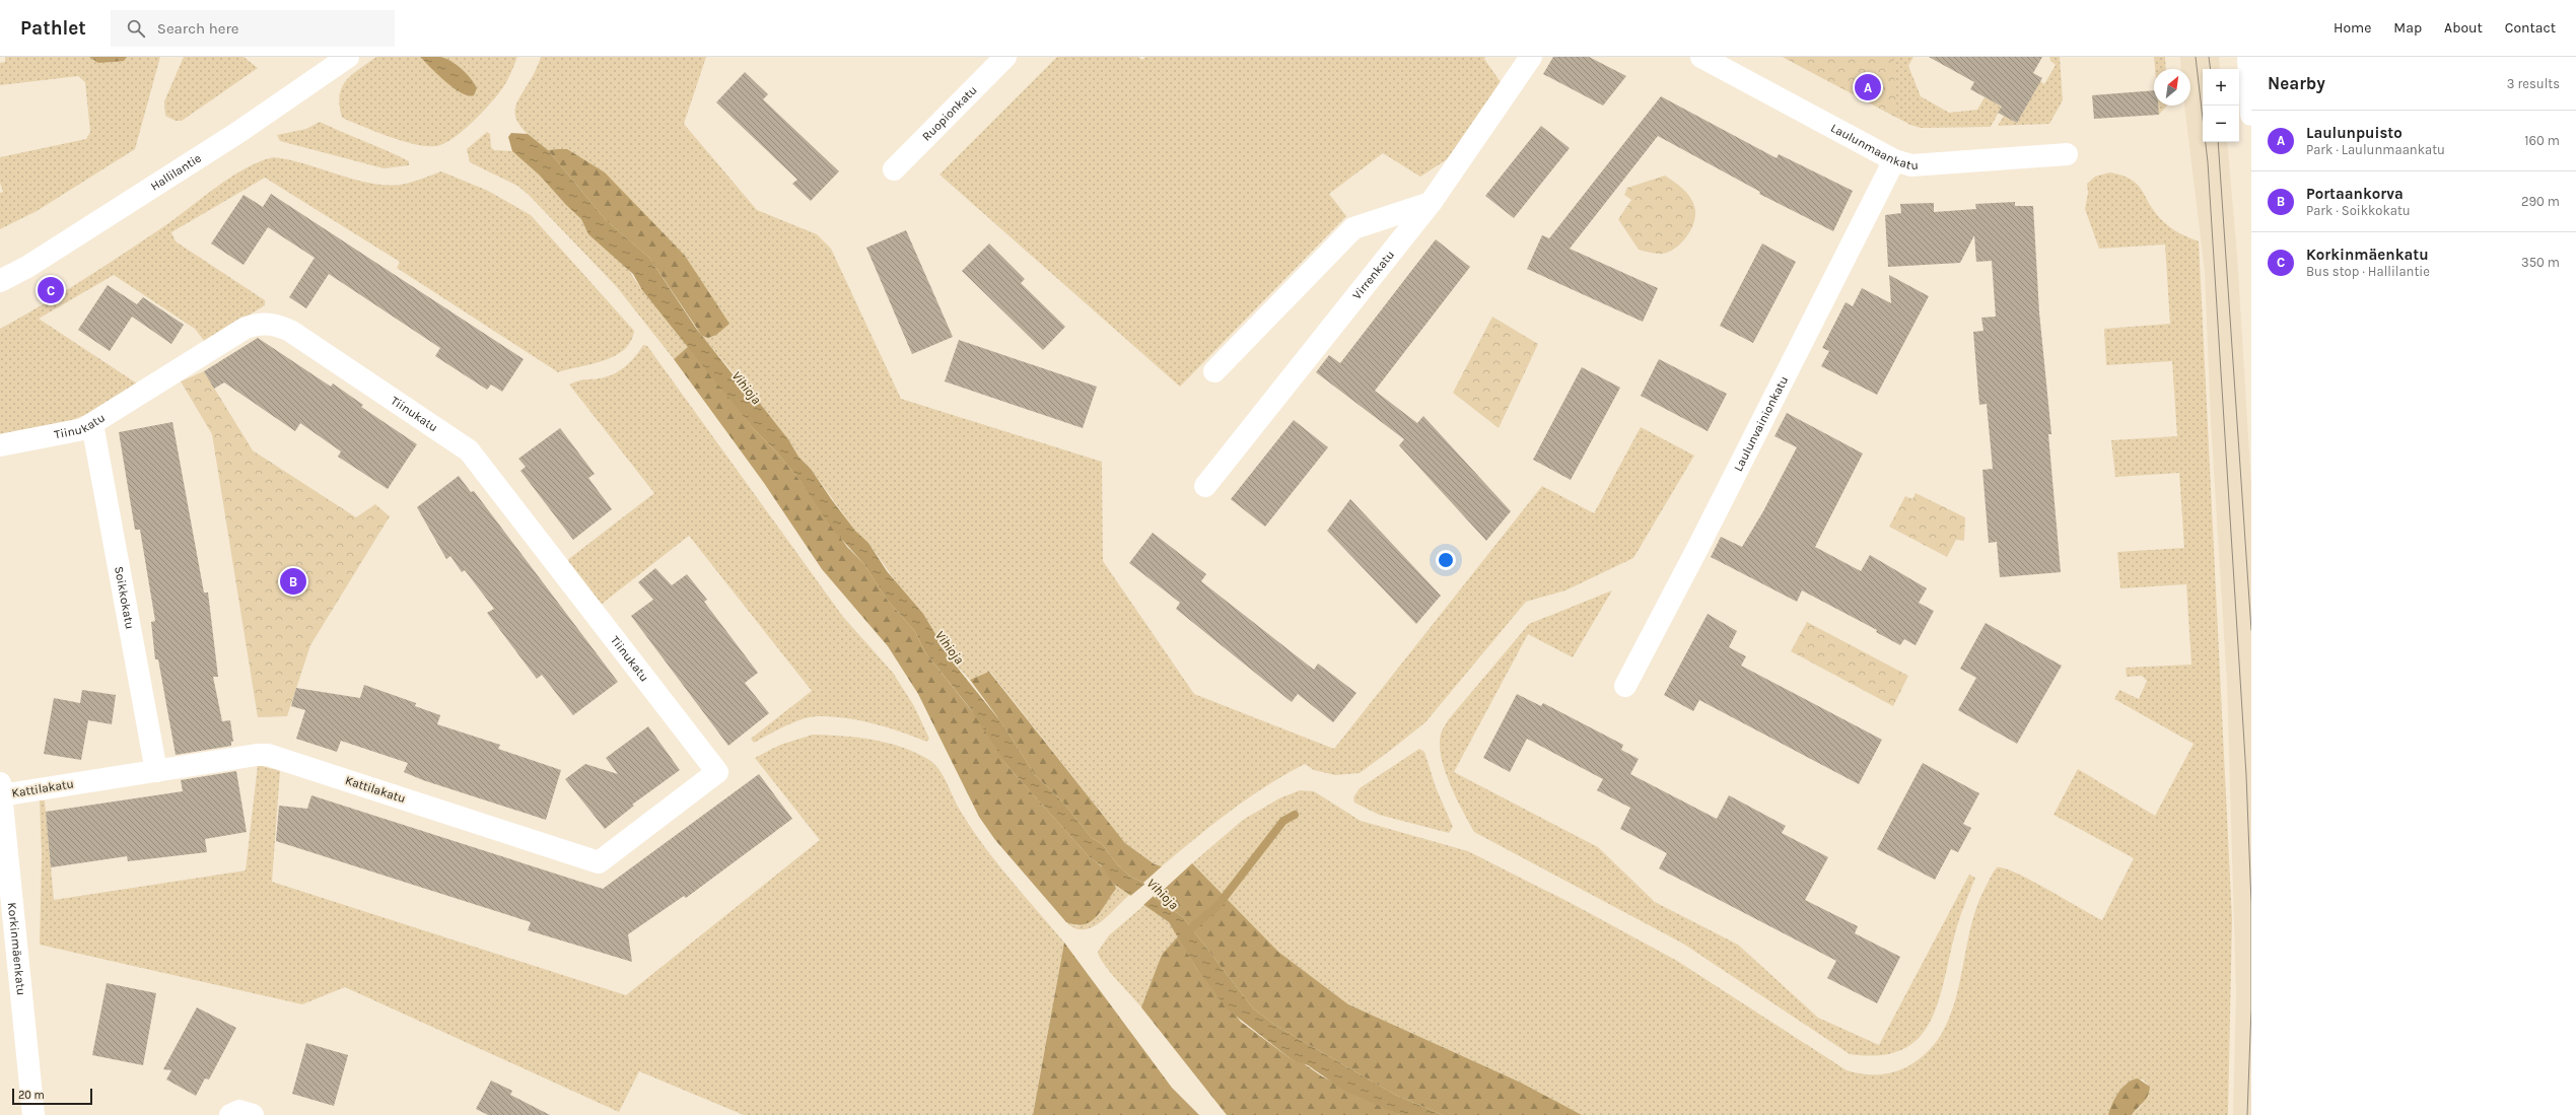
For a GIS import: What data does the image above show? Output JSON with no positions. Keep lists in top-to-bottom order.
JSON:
{
  "streets": {
    "main road": [
      "Ruopionkatu",
      "Laulunmaankatu",
      "Hallilantie",
      "Virrenkatu",
      "Tiinukatu",
      "Laulunvainionkatu",
      "Soikkokatu",
      "Kattilakatu",
      "Korkinmäenkatu"
    ]
  },
  "crossings": [
    ["Laulunmaankatu", "Laulunvainionkatu"],
    ["Tiinukatu", "Soikkokatu"],
    ["Tiinukatu", "Kattilakatu"],
    ["Soikkokatu", "Kattilakatu"],
    ["Kattilakatu", "Korkinmäenkatu"]
  ],
  "water": ["Vihioja"],
  "scale_bar": "20 m",
  "north": "top right",
  "page": {
    "header": "Pathlet",
    "search": "Search here",
    "nav": [
      "Home",
      "Map",
      "About",
      "Contact"
    ],
    "heading": ["Nearby", "3 results"],
    "map_buttons": ["+", "−"],
    "pins": ["A", "C", "B"],
    "list": [
      {
        "mark": "A",
        "name": "Laulunpuisto",
        "note": "Park · Laulunmaankatu",
        "value": "160 m"
      },
      {
        "mark": "B",
        "name": "Portaankorva",
        "note": "Park · Soikkokatu",
        "value": "290 m"
      },
      {
        "mark": "C",
        "name": "Korkinmäenkatu",
        "note": "Bus stop · Hallilantie",
        "value": "350 m"
      }
    ],
    "scale": "20 m"
  }
}
